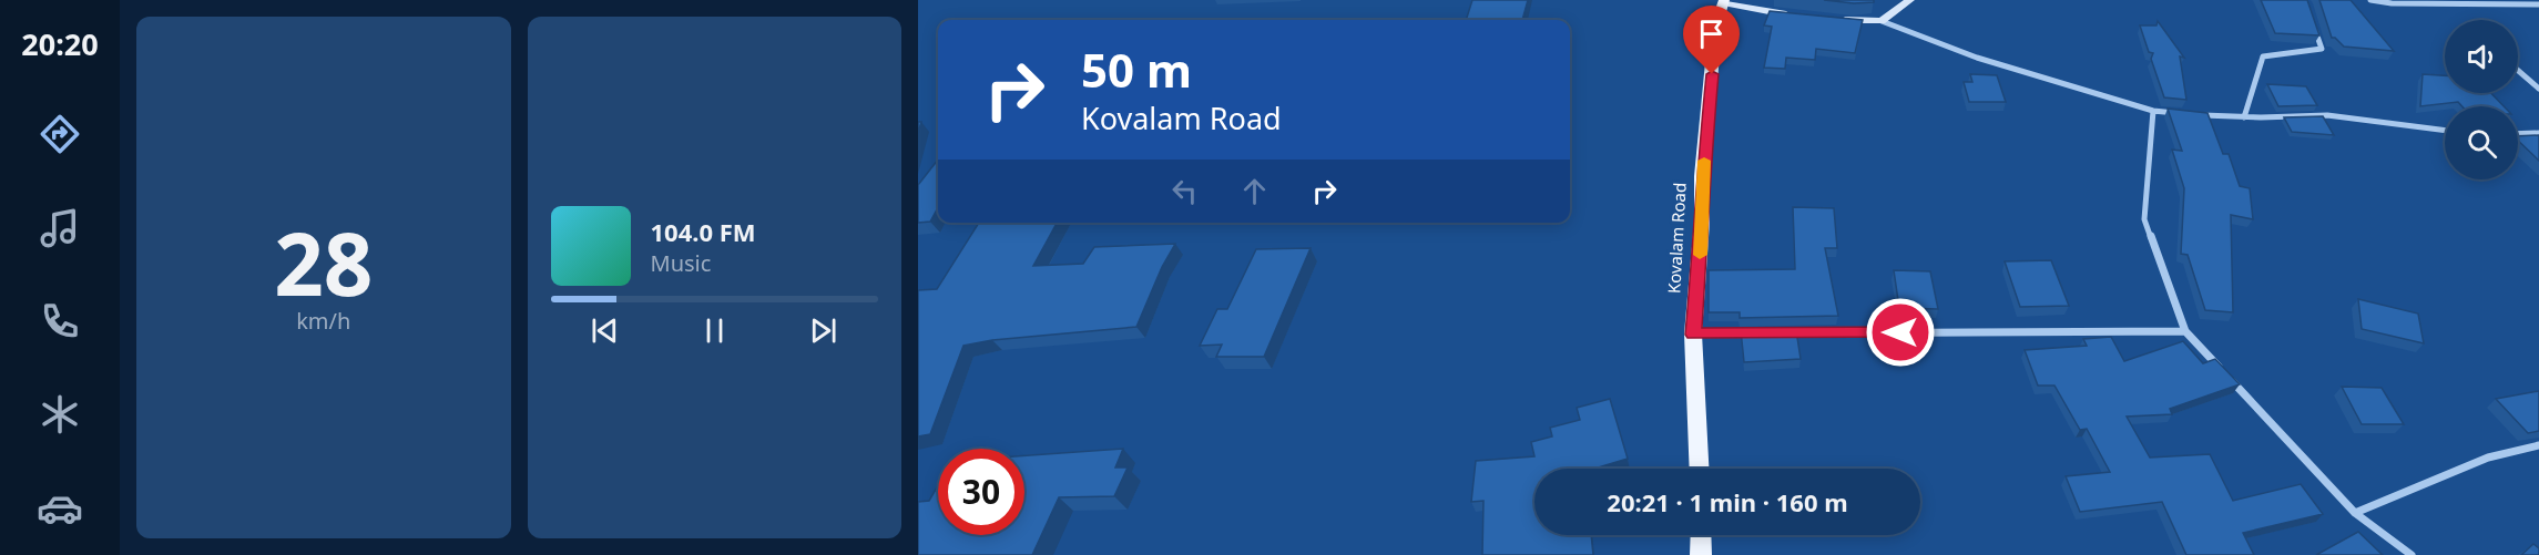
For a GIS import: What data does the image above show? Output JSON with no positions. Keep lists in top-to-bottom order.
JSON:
{
  "streets": {
    "main road": ["Kovalam Road"]
  },
  "page": {
    "tabs": "20:20",
    "tile": ["28", "km/h"],
    "turn": ["50 m", "Kovalam Road"],
    "song": ["104.0 FM", "Music"],
    "limit": "30",
    "trip": "20:21 · 1 min · 160 m"
  }
}
